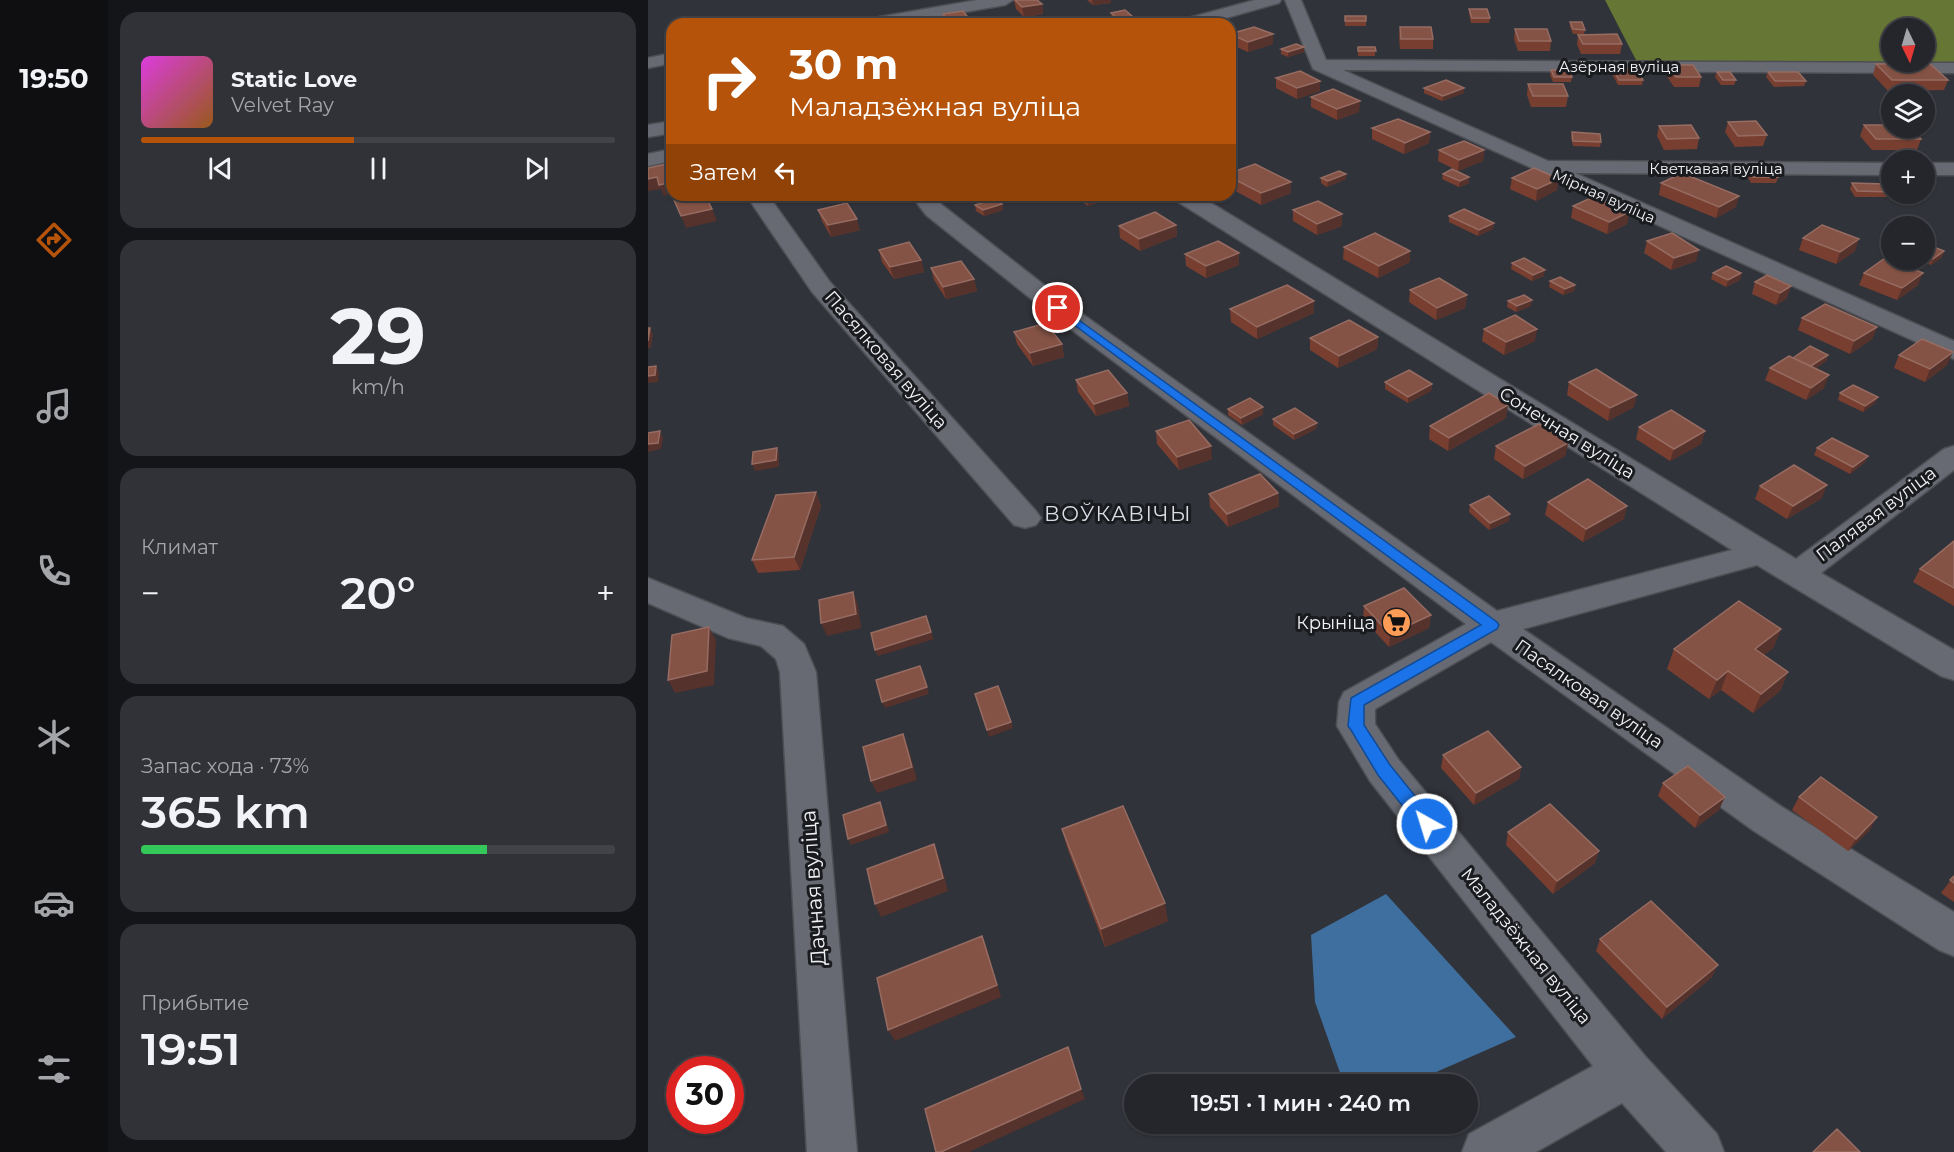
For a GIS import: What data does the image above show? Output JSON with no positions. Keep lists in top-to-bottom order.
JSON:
{
  "streets": {
    "street": [
      "Азёрная вуліца",
      "Кветкавая вуліца",
      "Мірная вуліца",
      "Пасялковая вуліца",
      "Сонечная вуліца",
      "Палявая вуліца",
      "Дачная вуліца",
      "Маладзёжная вуліца"
    ]
  },
  "crossings": [
    ["Азёрная вуліца", "Мірная вуліца"],
    ["Кветкавая вуліца", "Мірная вуліца"],
    ["Пасялковая вуліца", "Маладзёжная вуліца"],
    ["Сонечная вуліца", "Палявая вуліца"],
    ["Сонечная вуліца", "Маладзёжная вуліца"]
  ],
  "districts": ["ВОЎКАВІЧЫ"],
  "places": {
    "supermarket": ["Крыніца"]
  },
  "north": "bottom",
  "page": {
    "tabs": "19:50",
    "map_buttons": ["+", "−"],
    "turn": ["30 m", "Маладзёжная вуліца"],
    "song": ["Static Love", "Velvet Ray"],
    "then": "Затем",
    "tile": [
      ["29", "km/h"],
      "Климат",
      ["Запас хода · 73%", "365 km"],
      ["Прибытие", "19:51"]
    ],
    "heat": ["−", "20°", "+"],
    "limit": "30",
    "trip": "19:51 · 1 мин · 240 m"
  }
}
